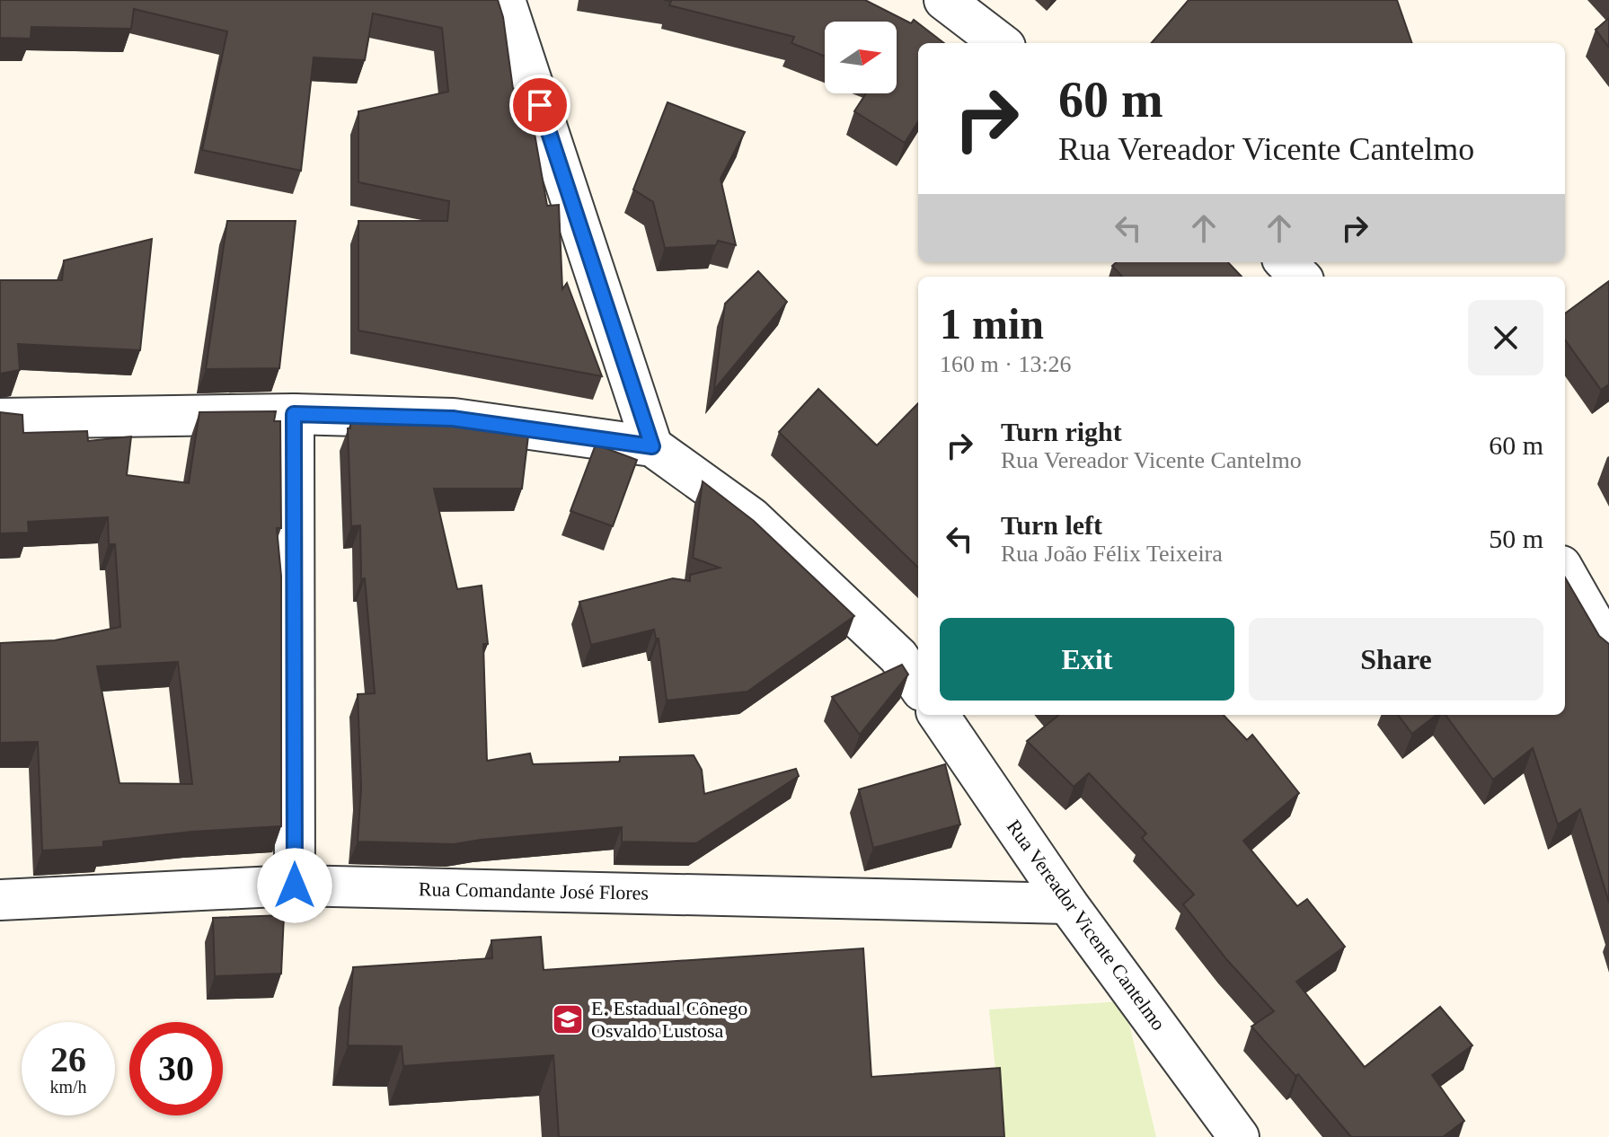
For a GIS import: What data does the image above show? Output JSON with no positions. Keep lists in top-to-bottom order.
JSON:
{
  "streets": {
    "street": ["Rua Comandante José Flores", "Rua Vereador Vicente Cantelmo"]
  },
  "crossings": [
    ["Rua Comandante José Flores", "Rua Vereador Vicente Cantelmo"]
  ],
  "places": {
    "school or university": ["E. Estadual Cônego Osvaldo Lustosa"]
  },
  "north": "right",
  "page": {
    "turn": ["60 m", "Rua Vereador Vicente Cantelmo"],
    "heading": ["1 min", "160 m · 13:26"],
    "list": [
      {
        "name": "Turn right",
        "note": "Rua Vereador Vicente Cantelmo",
        "value": "60 m"
      },
      {
        "name": "Turn left",
        "note": "Rua João Félix Teixeira",
        "value": "50 m"
      }
    ],
    "buttons": ["Exit", "Share"],
    "speed": "26 km/h",
    "limit": "30"
  }
}
